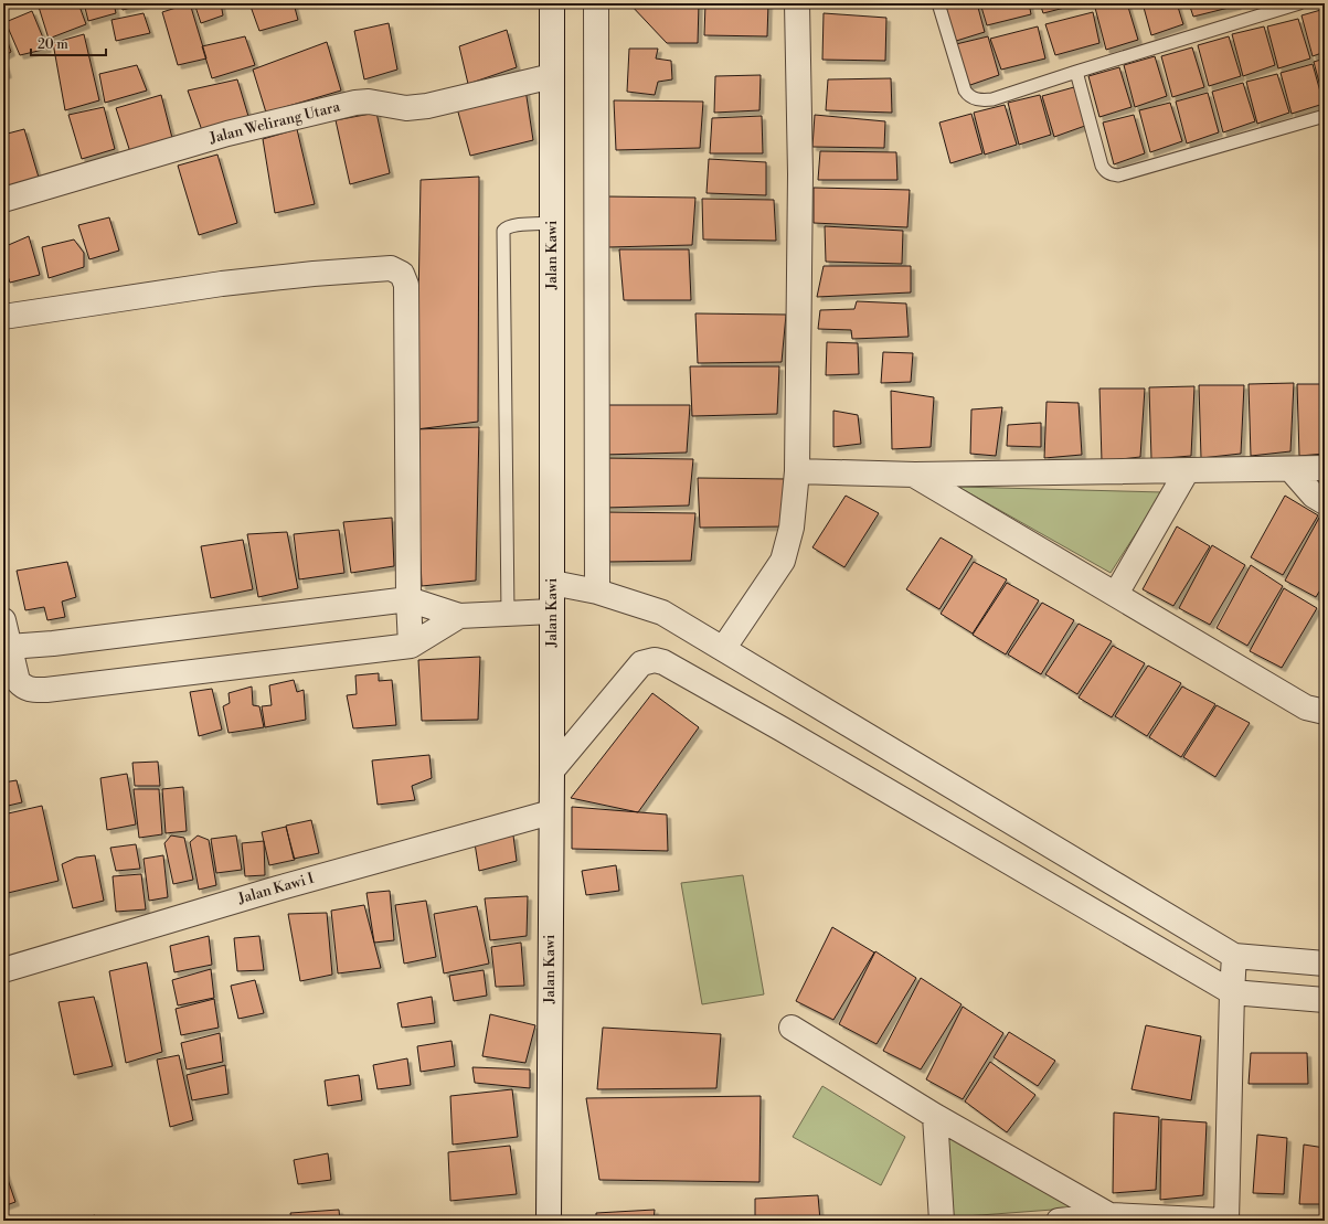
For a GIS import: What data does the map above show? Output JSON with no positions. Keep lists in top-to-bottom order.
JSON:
{
  "streets": {
    "street": ["Jalan Welirang Utara", "Jalan Kawi", "Jalan Kawi I"]
  },
  "crossings": [
    ["Jalan Welirang Utara", "Jalan Kawi"],
    ["Jalan Kawi", "Jalan Kawi I"]
  ],
  "scale_bar": "20 m"
}
